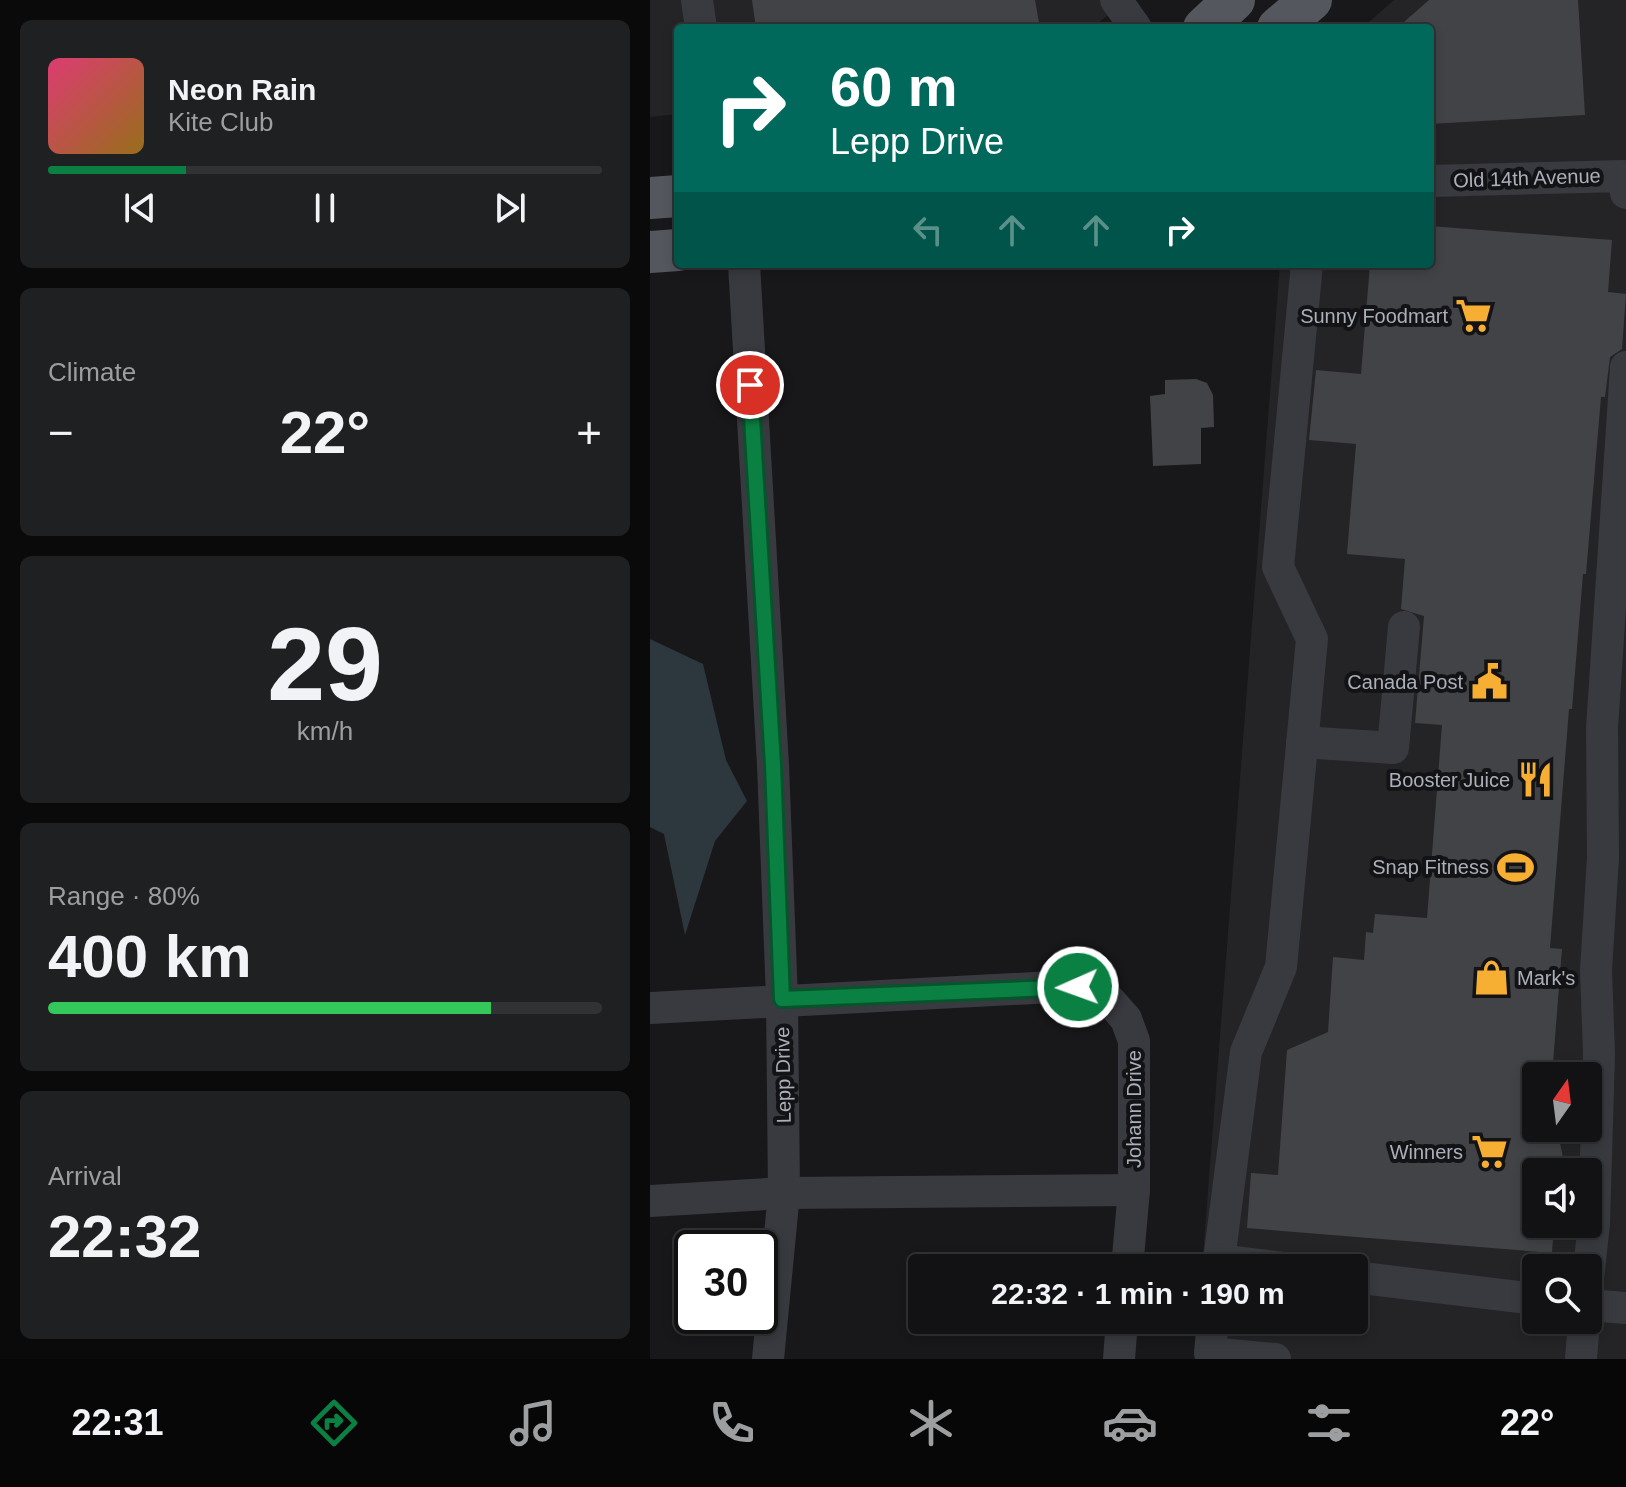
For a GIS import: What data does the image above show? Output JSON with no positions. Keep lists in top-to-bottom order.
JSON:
{
  "streets": {
    "street": ["Old 14th Avenue", "Lepp Drive", "Johann Drive"]
  },
  "crossings": [
    ["Lepp Drive", "Johann Drive"]
  ],
  "places": {
    "supermarket": ["Sunny Foodmart", "Winners"],
    "public building": ["Canada Post"],
    "restaurant": ["Booster Juice"],
    "sports": ["Snap Fitness"],
    "shop": ["Mark's"]
  },
  "north": "top",
  "page": {
    "turn": ["60 m", "Lepp Drive"],
    "song": ["Neon Rain", "Kite Club"],
    "tile": [
      "Climate",
      ["29", "km/h"],
      ["Range · 80%", "400 km"],
      ["Arrival", "22:32"]
    ],
    "heat": ["−", "22°", "+"],
    "limit": "30",
    "trip": "22:32 · 1 min · 190 m",
    "tabs": ["22:31", "22°"]
  }
}
